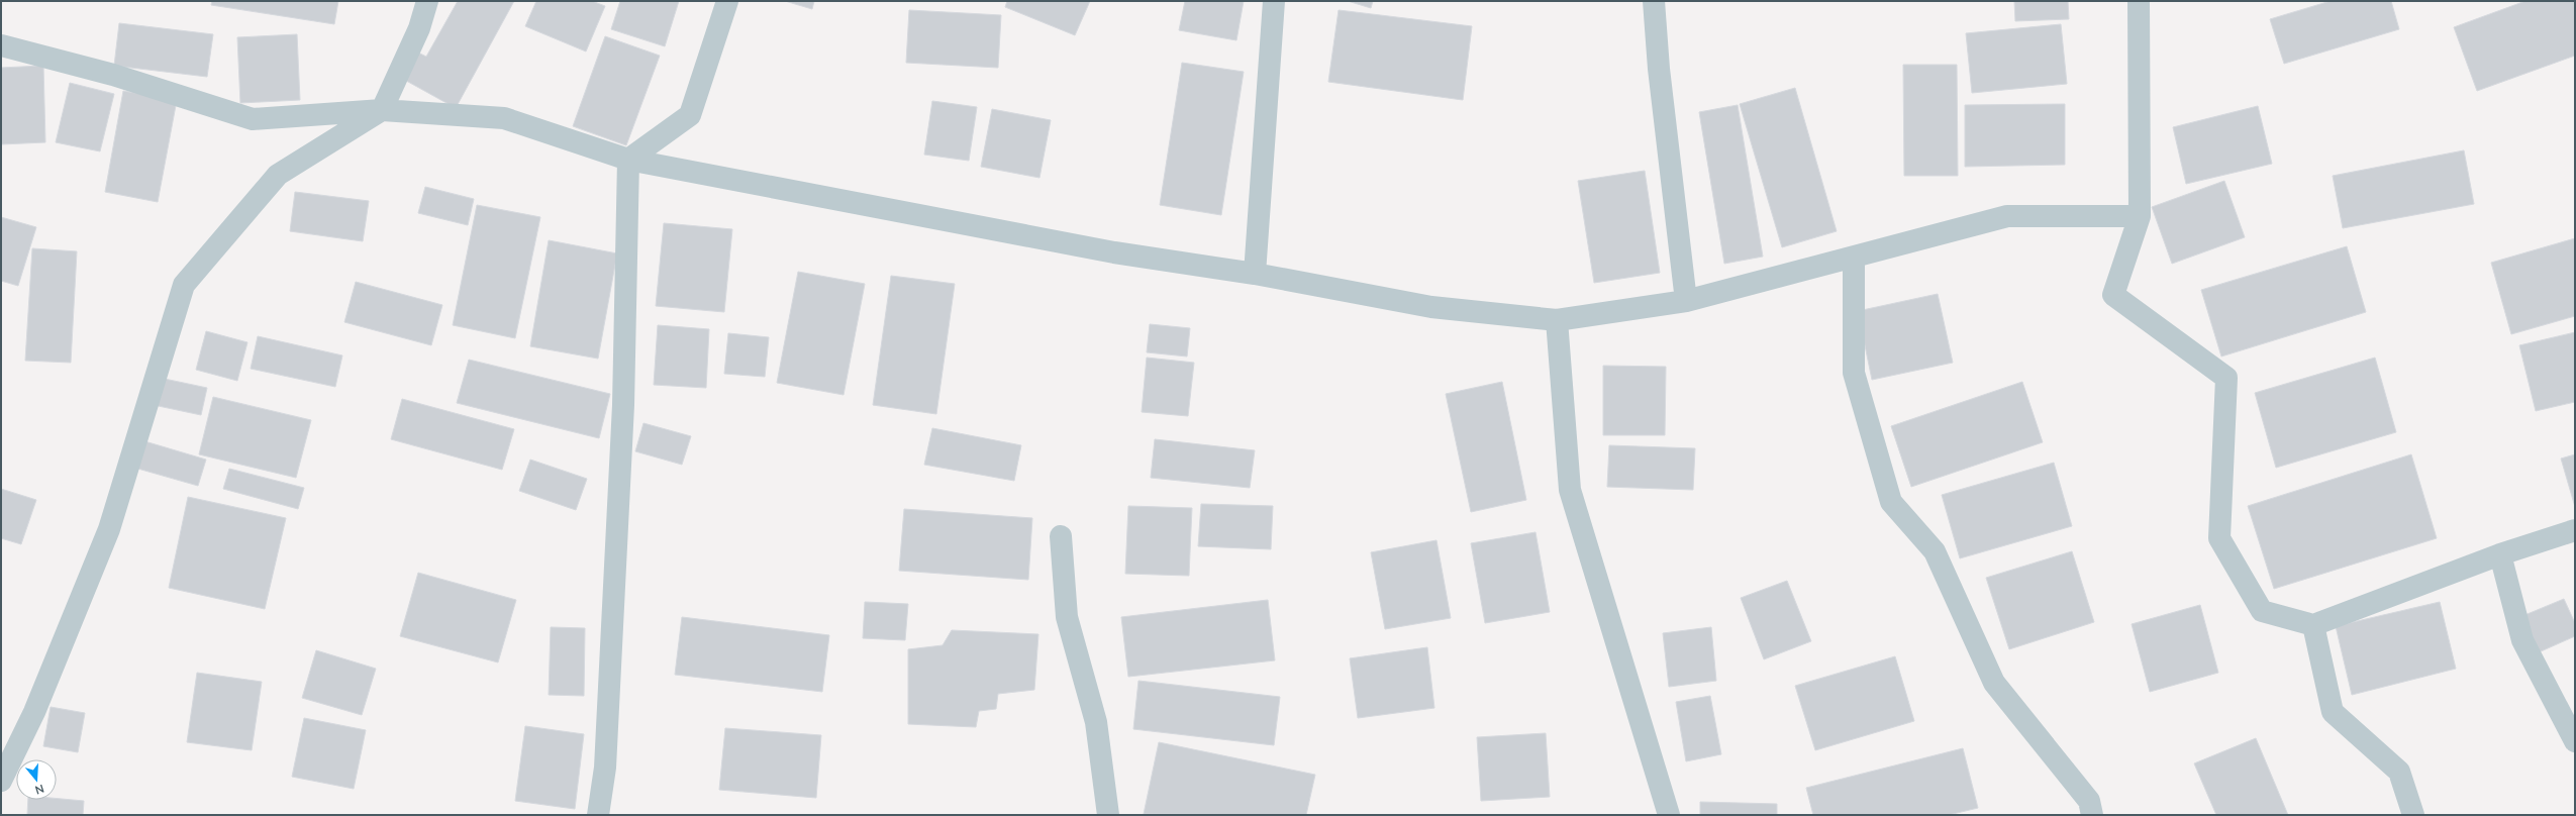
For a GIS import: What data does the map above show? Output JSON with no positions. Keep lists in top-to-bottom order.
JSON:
{
  "north": "bottom"
}
